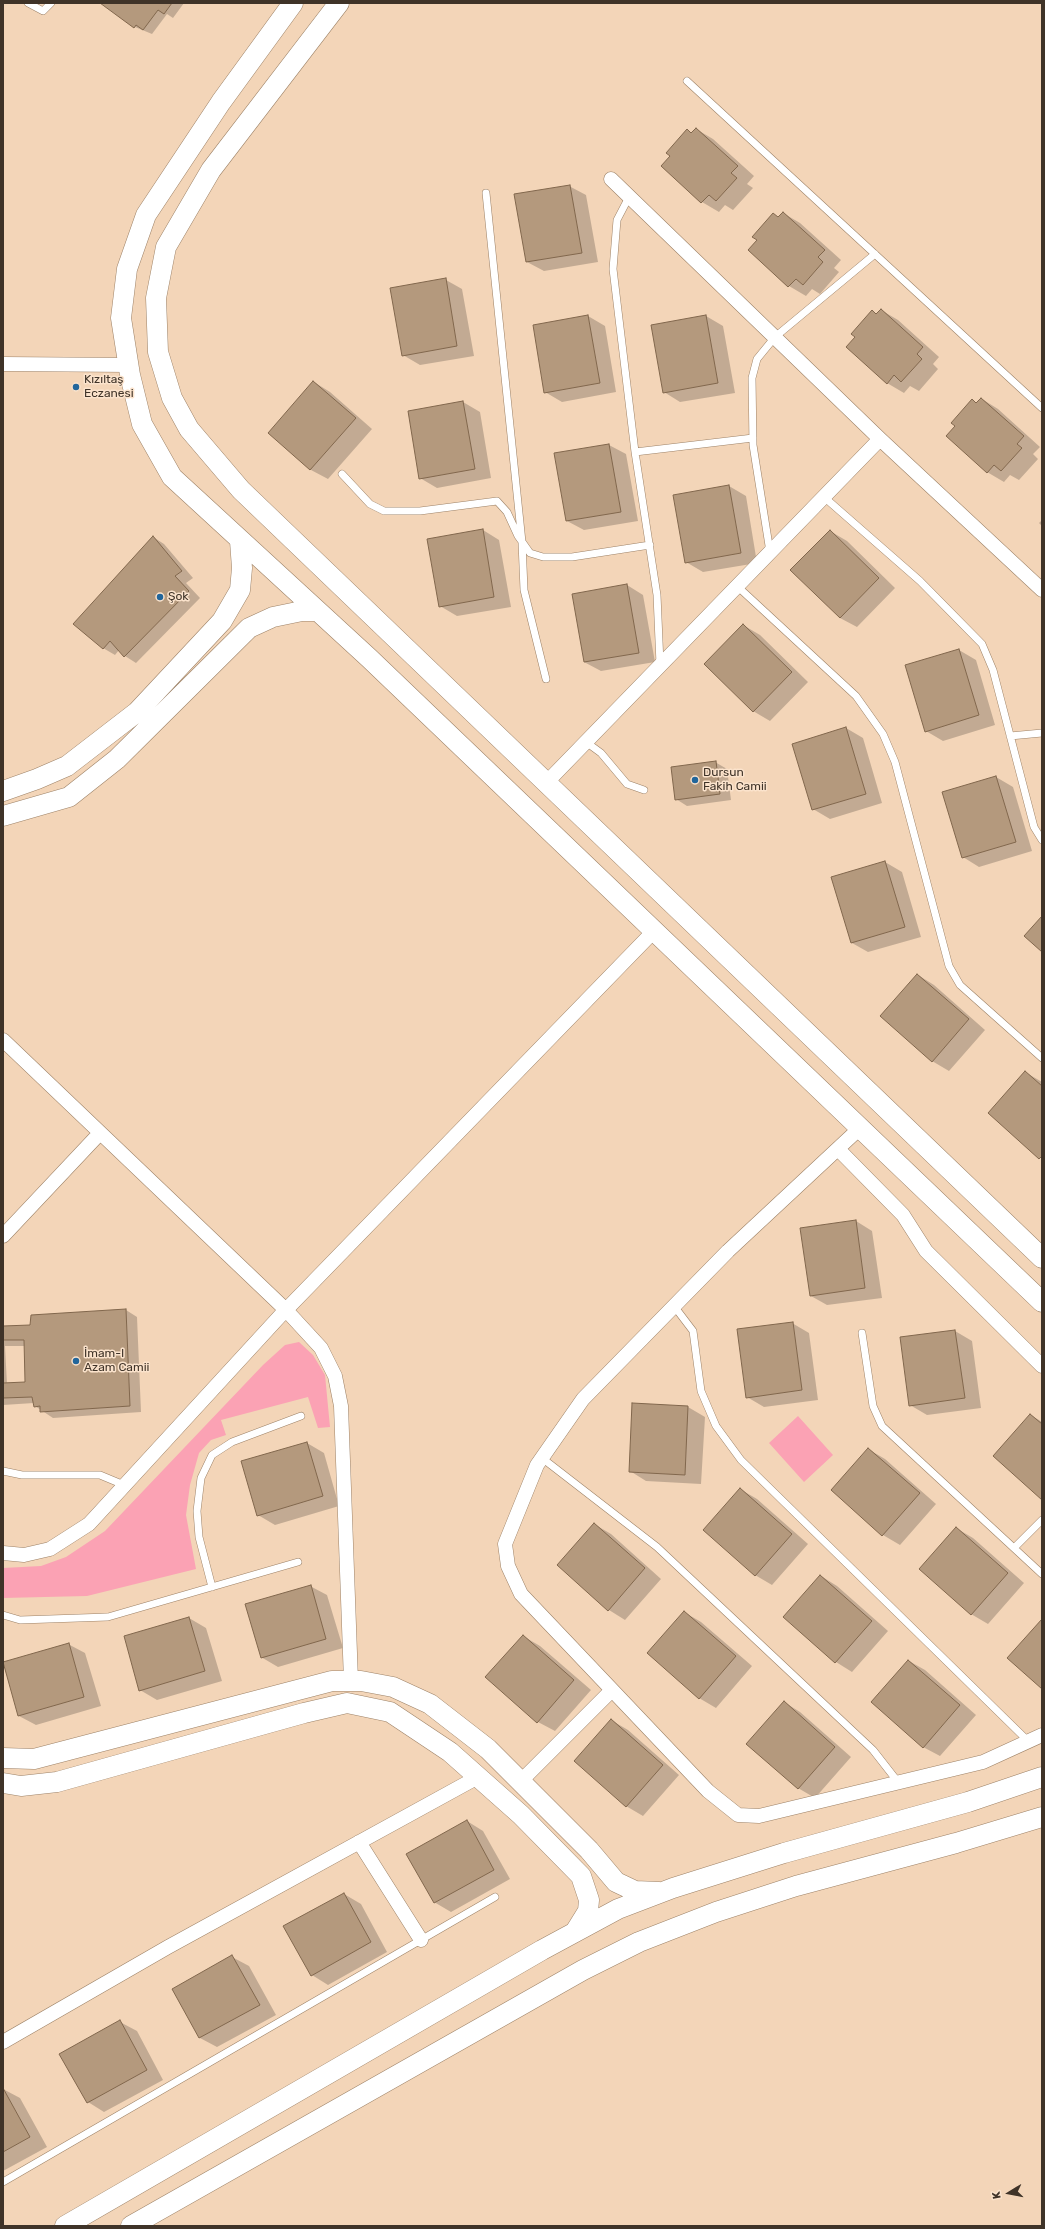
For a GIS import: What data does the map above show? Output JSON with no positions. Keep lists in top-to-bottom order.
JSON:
{
  "places": [
    "Kızıltaş Eczanesi",
    "Şok",
    "Dursun Fakih Camii",
    "İmam-I Azam Camii"
  ],
  "north": "left"
}
